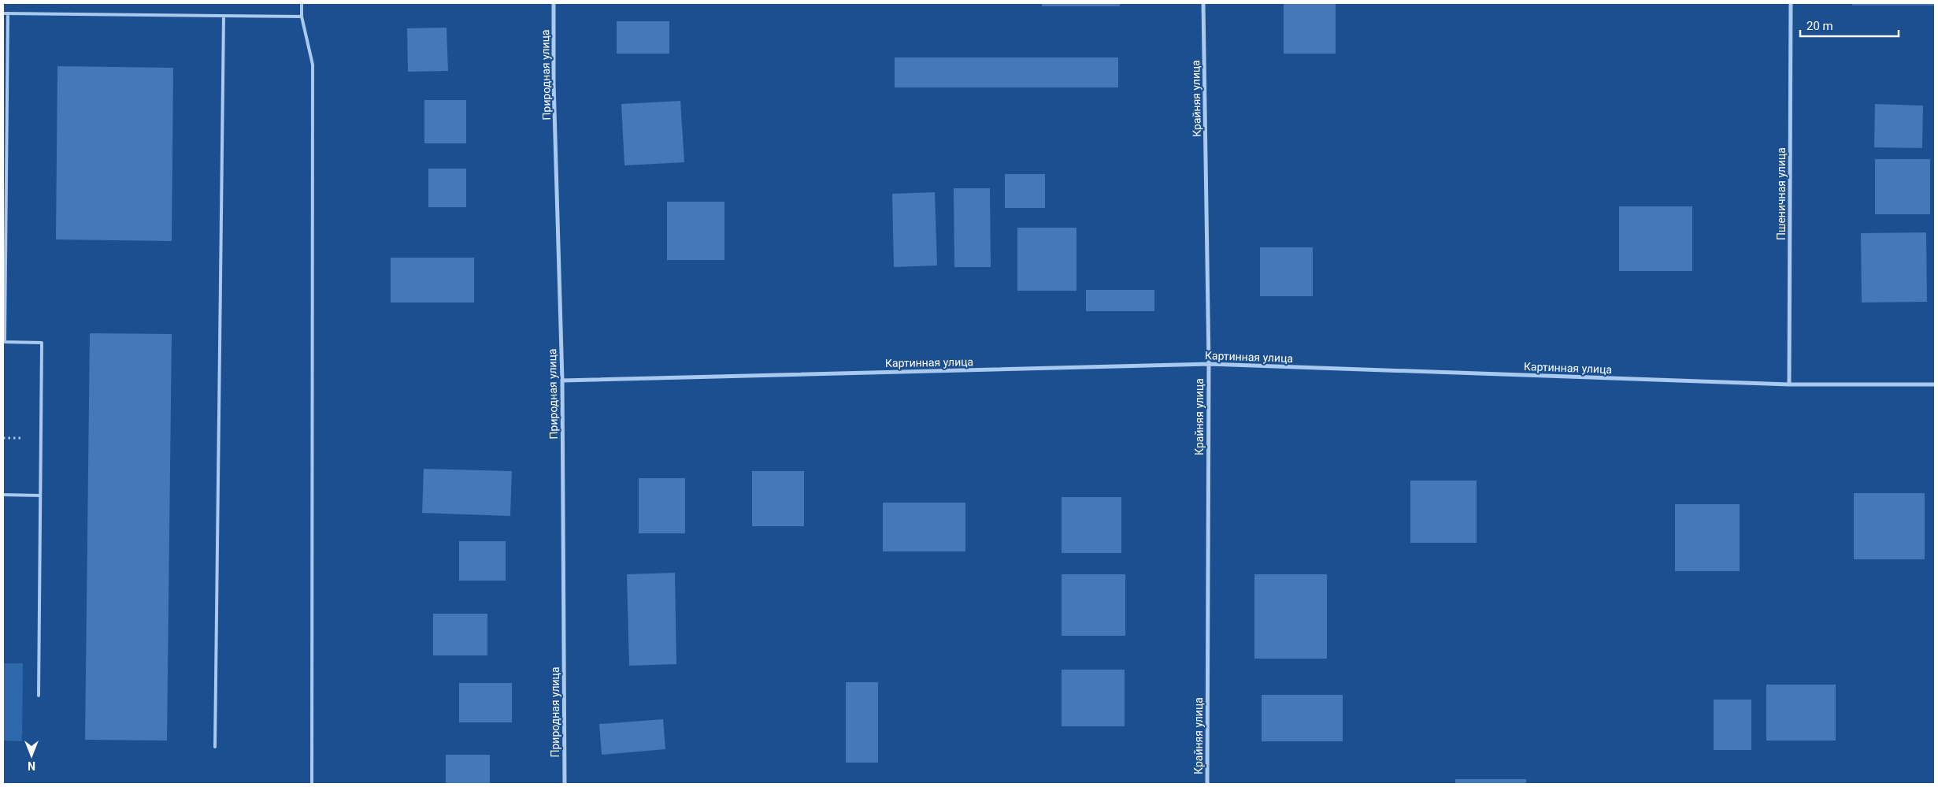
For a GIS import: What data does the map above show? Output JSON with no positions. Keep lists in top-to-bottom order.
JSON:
{
  "streets": {
    "street": [
      "Природная улица",
      "Крайняя улица",
      "Пшеничная улица",
      "Картинная улица"
    ]
  },
  "crossings": [
    ["Природная улица", "Картинная улица"],
    ["Крайняя улица", "Картинная улица"],
    ["Пшеничная улица", "Картинная улица"]
  ],
  "scale_bar": "20 m",
  "north": "bottom"
}
